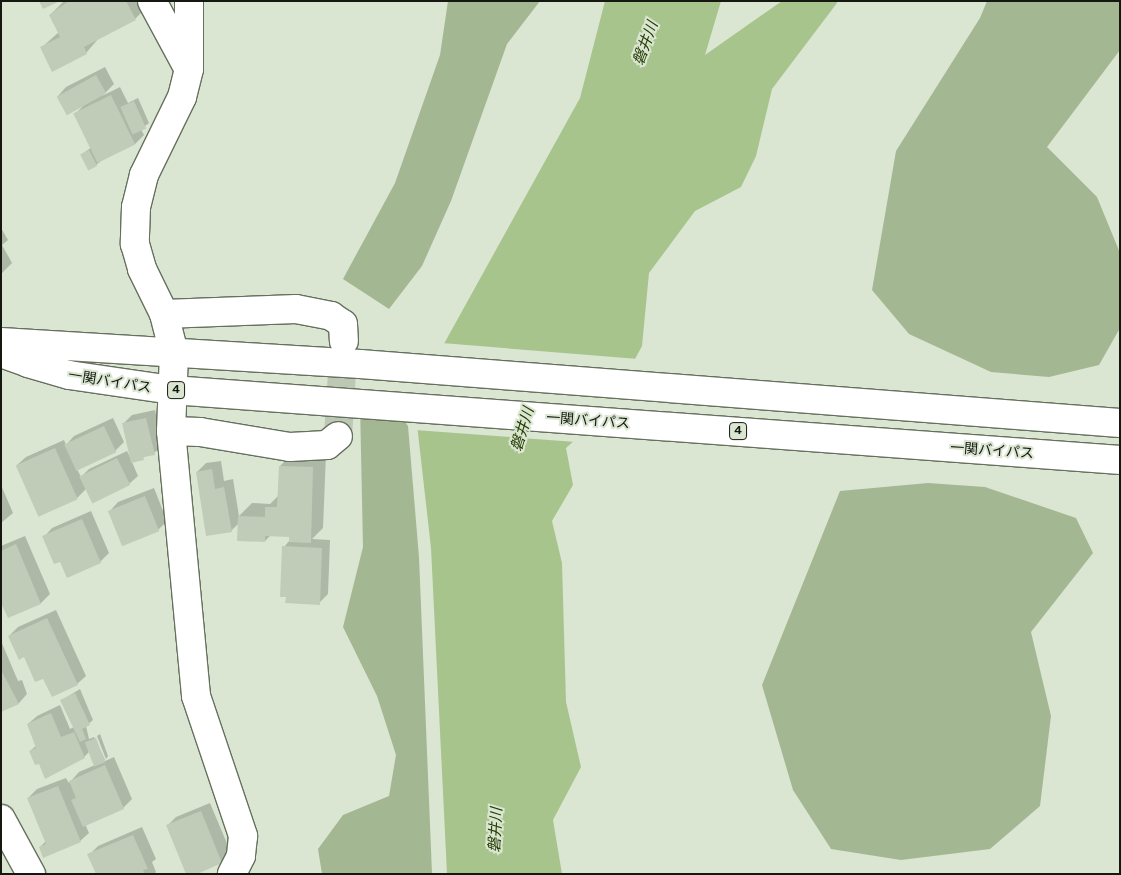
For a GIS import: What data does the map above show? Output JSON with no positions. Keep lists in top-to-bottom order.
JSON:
{
  "streets": {
    "main road": ["一関バイパス", "4"]
  },
  "water": ["磐井川"]
}
